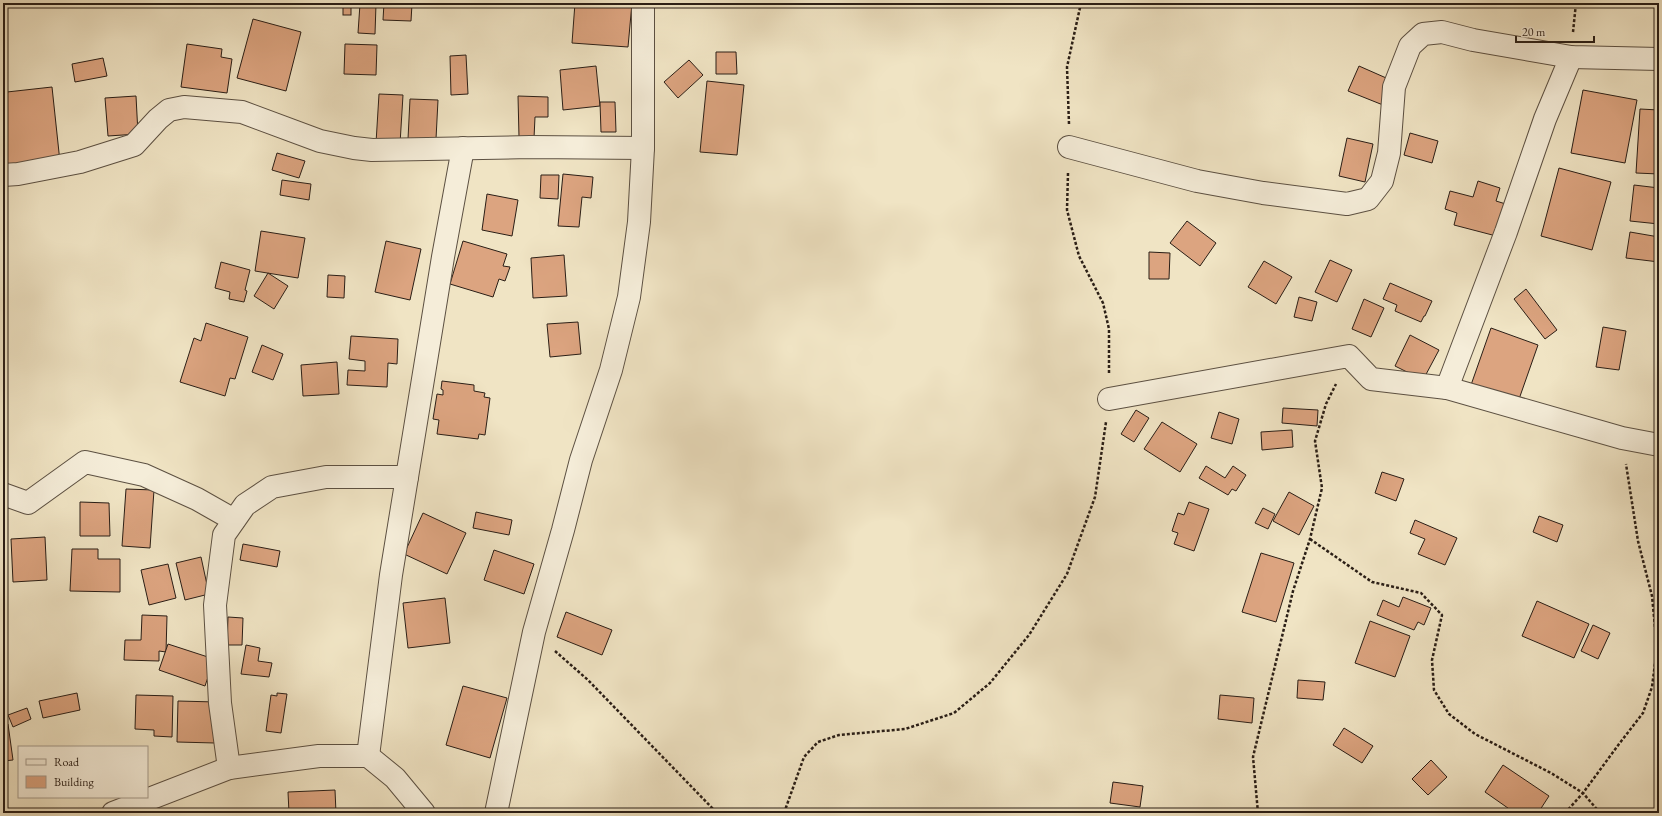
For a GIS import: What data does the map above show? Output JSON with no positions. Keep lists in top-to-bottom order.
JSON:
{
  "legend": ["Road", "Building"],
  "scale_bar": "20 m"
}
